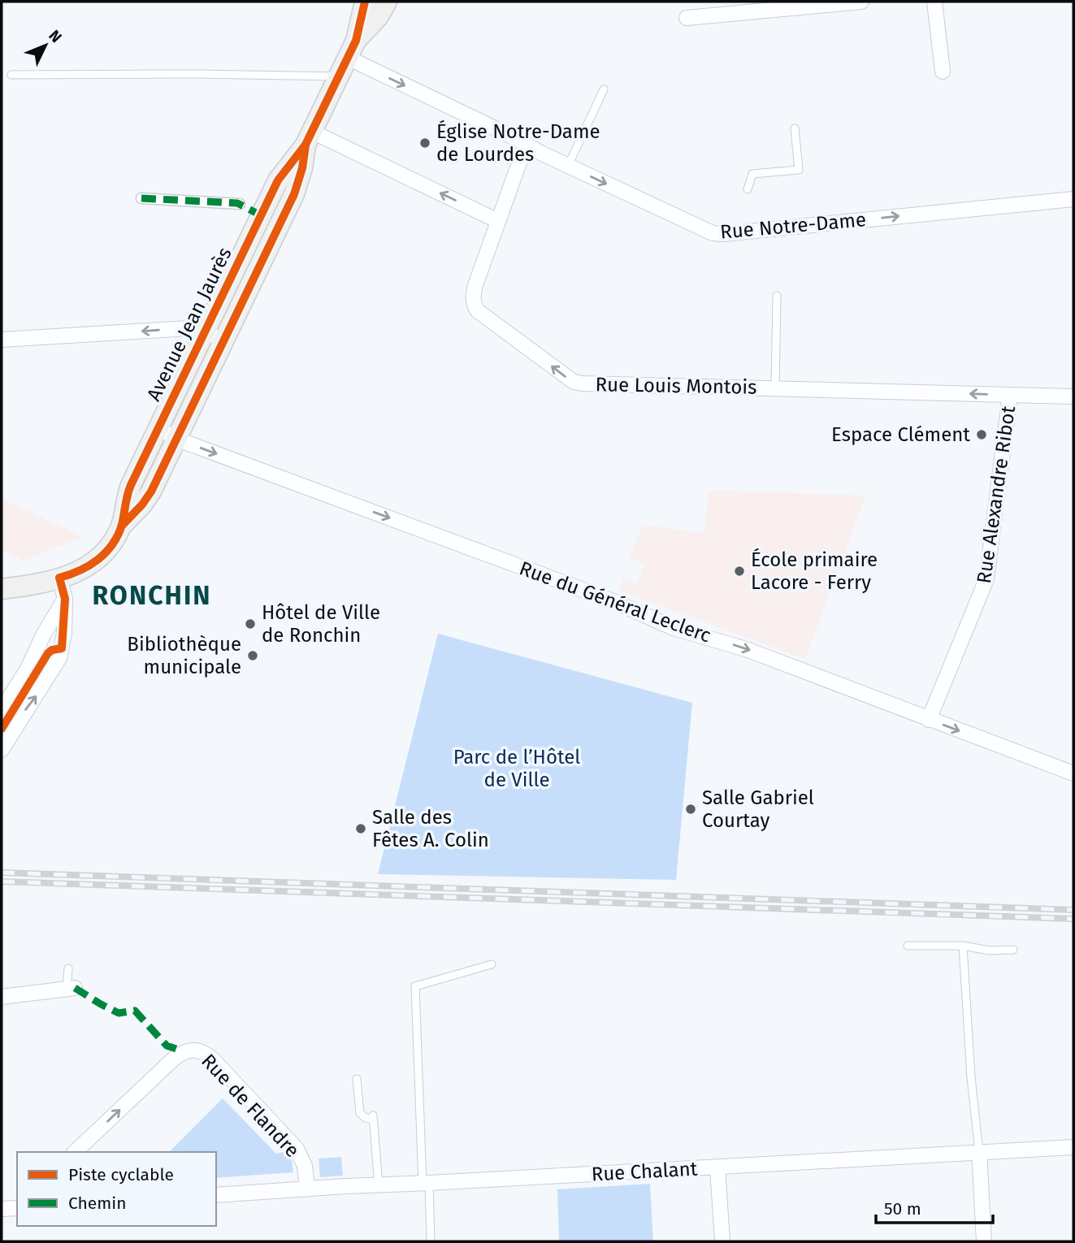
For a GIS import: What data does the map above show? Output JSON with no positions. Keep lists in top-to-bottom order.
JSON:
{
  "streets": {
    "main road": ["Avenue Jean Jaurès"],
    "street": [
      "Rue Notre-Dame",
      "Rue Louis Montois",
      "Rue Alexandre Ribot",
      "Rue du Général Leclerc",
      "Rue de Flandre",
      "Rue Chalant"
    ]
  },
  "crossings": [
    ["Rue Notre-Dame", "Avenue Jean Jaurès"],
    ["Rue Notre-Dame", "Rue Louis Montois"],
    ["Avenue Jean Jaurès", "Rue du Général Leclerc"],
    ["Rue Louis Montois", "Rue Alexandre Ribot"],
    ["Rue Alexandre Ribot", "Rue du Général Leclerc"],
    ["Rue de Flandre", "Rue Chalant"]
  ],
  "one_way": ["Rue Notre-Dame", "Rue Louis Montois", "Rue du Général Leclerc"],
  "districts": ["RONCHIN"],
  "parks": ["Parc de l’Hôtel de Ville"],
  "places": [
    "Église Notre-Dame de Lourdes",
    "Espace Clément",
    "École primaire Lacore - Ferry",
    "Hôtel de Ville de Ronchin",
    "Bibliothèque municipale",
    "Salle Gabriel Courtay",
    "Salle des Fêtes A. Colin"
  ],
  "legend": ["Piste cyclable", "Chemin"],
  "scale_bar": "50 m",
  "north": "top right"
}
